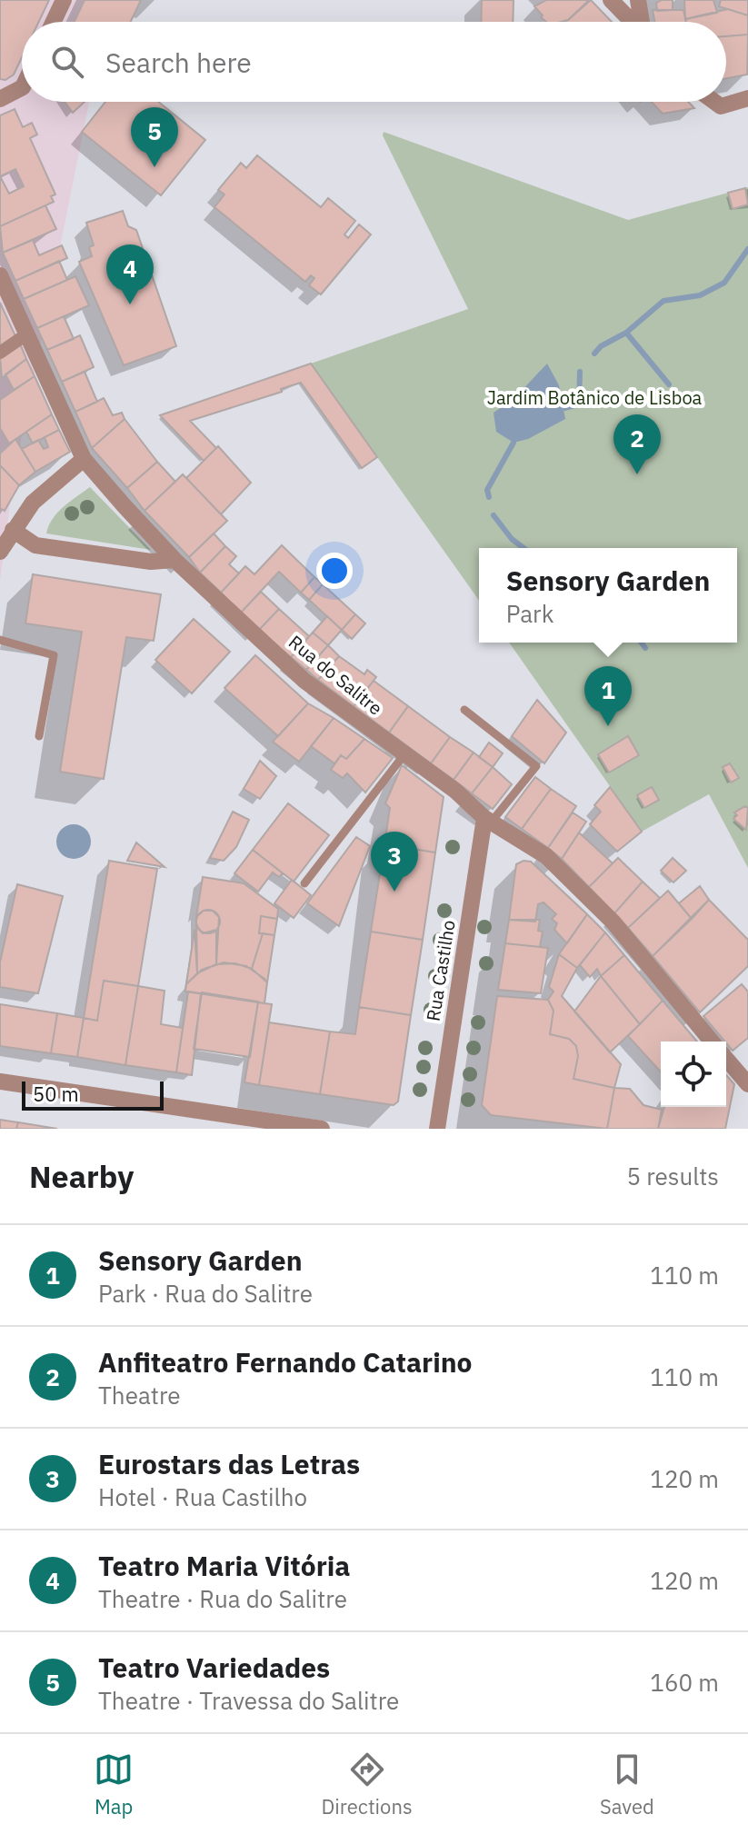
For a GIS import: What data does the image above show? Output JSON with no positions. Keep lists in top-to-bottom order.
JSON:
{
  "streets": {
    "street": ["Rua do Salitre", "Rua Castilho"]
  },
  "crossings": [
    ["Rua do Salitre", "Rua Castilho"]
  ],
  "parks": ["Jardim Botânico de Lisboa"],
  "scale_bar": "50 m",
  "page": {
    "search": "Search here",
    "pins": [
      "5",
      "4",
      "2",
      "1",
      "3"
    ],
    "popup": ["Sensory Garden", "Park"],
    "scale": "50 m",
    "heading": ["Nearby", "5 results"],
    "list": [
      {
        "mark": "1",
        "name": "Sensory Garden",
        "note": "Park · Rua do Salitre",
        "value": "110 m"
      },
      {
        "mark": "2",
        "name": "Anfiteatro Fernando Catarino",
        "note": "Theatre",
        "value": "110 m"
      },
      {
        "mark": "3",
        "name": "Eurostars das Letras",
        "note": "Hotel · Rua Castilho",
        "value": "120 m"
      },
      {
        "mark": "4",
        "name": "Teatro Maria Vitória",
        "note": "Theatre · Rua do Salitre",
        "value": "120 m"
      },
      {
        "mark": "5",
        "name": "Teatro Variedades",
        "note": "Theatre · Travessa do Salitre",
        "value": "160 m"
      }
    ],
    "nav": ["Map", "Directions", "Saved"]
  }
}
